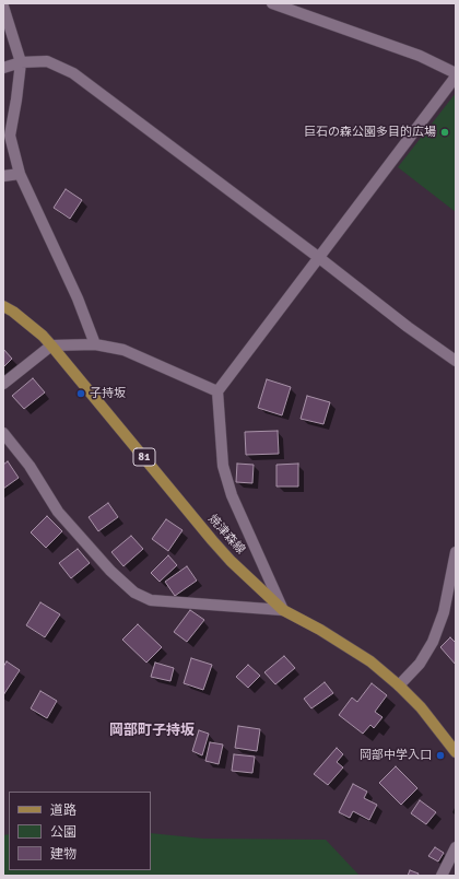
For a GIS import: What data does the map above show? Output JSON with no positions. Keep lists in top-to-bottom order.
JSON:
{
  "streets": {
    "main road": ["81", "焼津森線"]
  },
  "districts": ["岡部町子持坂"],
  "places": ["巨石の森公園多目的広場", "子持坂", "岡部中学入口"],
  "legend": ["道路", "公園", "建物"]
}
